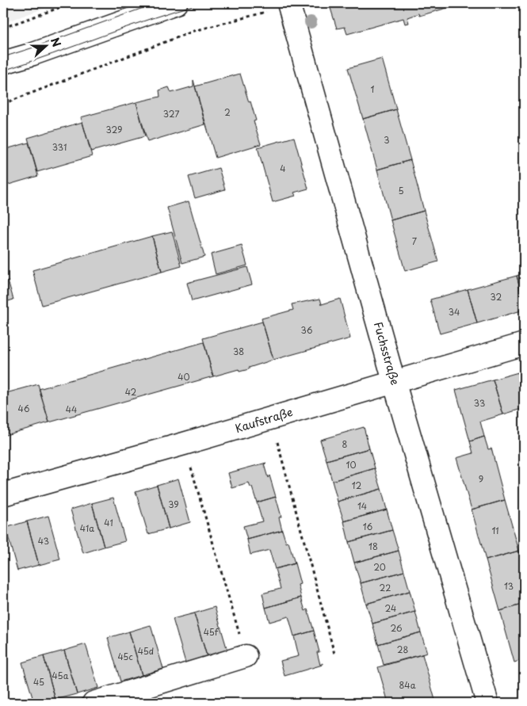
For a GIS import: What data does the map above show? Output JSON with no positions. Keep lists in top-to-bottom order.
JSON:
{
  "streets": {
    "street": ["Fuchsstraße", "Kaufstraße"]
  },
  "crossings": [
    ["Fuchsstraße", "Kaufstraße"]
  ],
  "house_numbers": [
    "1",
    "2",
    "327",
    "329",
    "3",
    "331",
    "4",
    "5",
    "7",
    "32",
    "34",
    "36",
    "38",
    "40",
    "42",
    "33",
    "46",
    "44",
    "8",
    "10",
    "9",
    "12",
    "39",
    "14",
    "41",
    "16",
    "41a",
    "11",
    "43",
    "18",
    "20",
    "13",
    "22",
    "24",
    "26",
    "45f",
    "28",
    "45d",
    "45c",
    "45a",
    "45",
    "84a"
  ],
  "north": "right"
}
